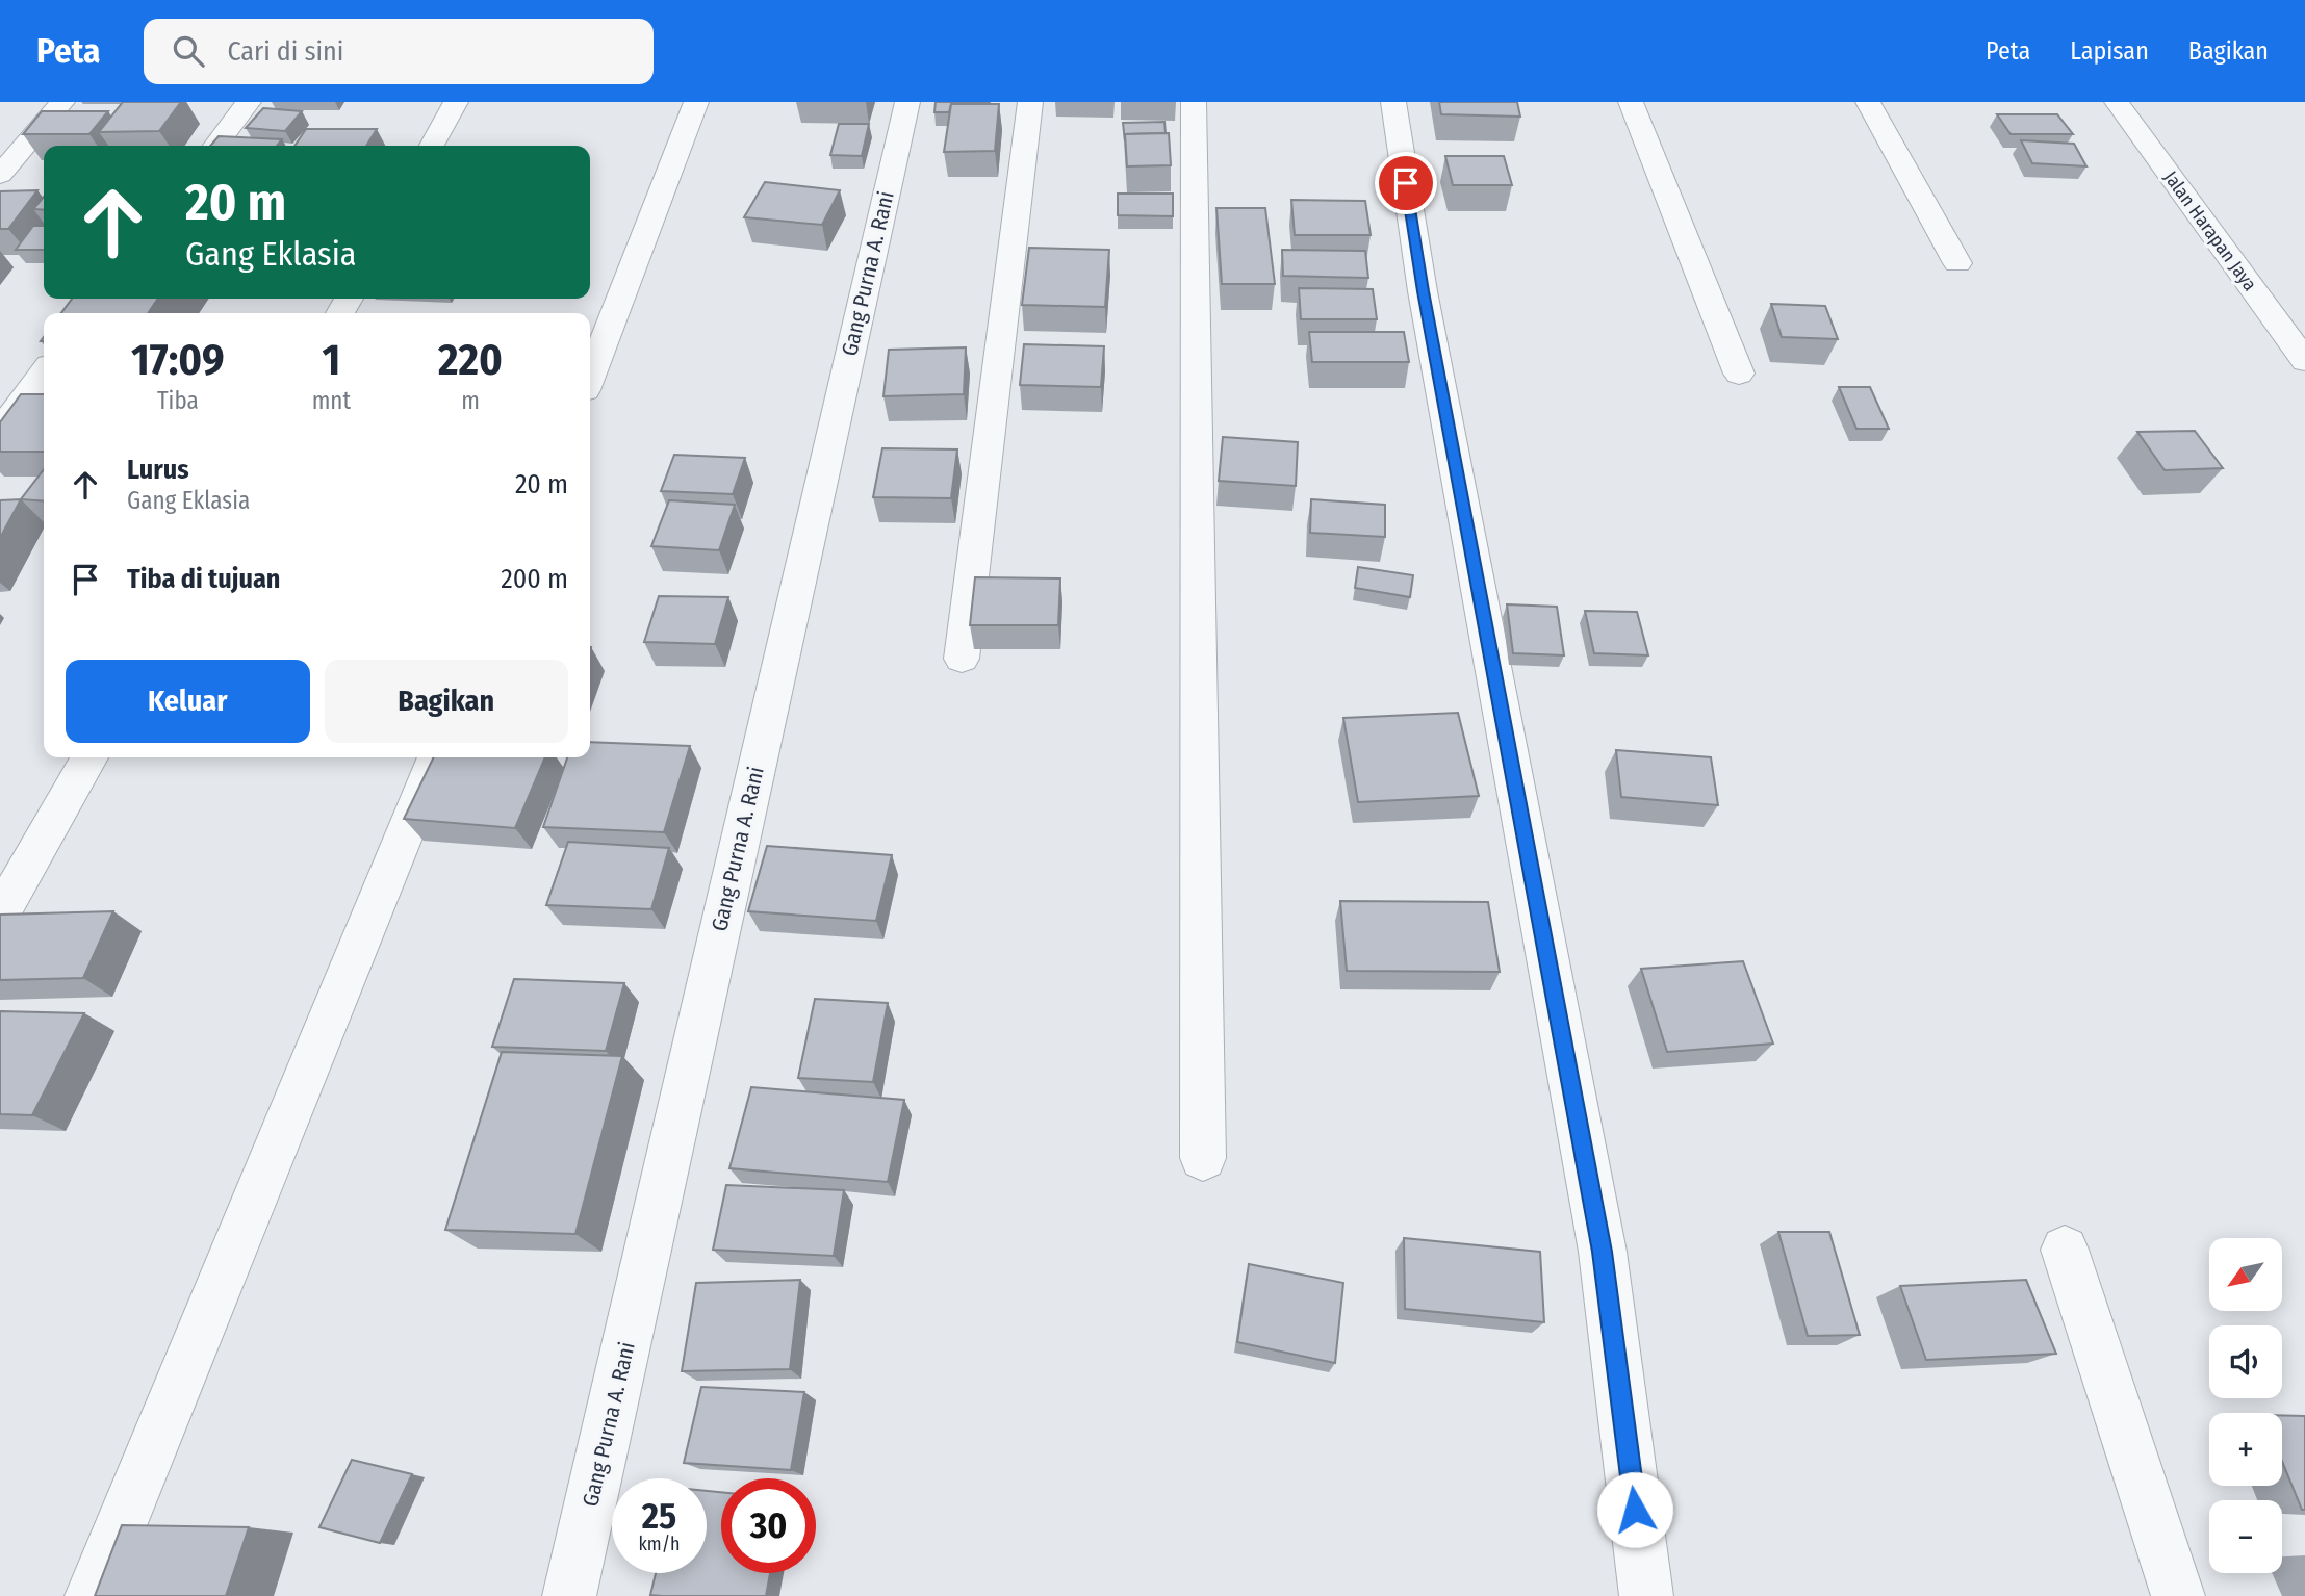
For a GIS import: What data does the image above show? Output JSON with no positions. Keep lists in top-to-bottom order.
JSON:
{
  "streets": {
    "street": ["Jalan Harapan Jaya", "Gang Purna A. Rani"]
  },
  "north": "bottom left",
  "page": {
    "header": "Peta",
    "search": "Cari di sini",
    "nav": ["Peta", "Lapisan", "Bagikan"],
    "turn": ["20 m", "Gang Eklasia"],
    "eta": [
      "17:09",
      "Tiba",
      "1",
      "mnt",
      "220",
      "m"
    ],
    "list": [
      {
        "name": "Lurus",
        "note": "Gang Eklasia",
        "value": "20 m"
      },
      {
        "name": "Tiba di tujuan",
        "value": "200 m"
      }
    ],
    "buttons": ["Keluar", "Bagikan"],
    "map_buttons": ["+", "−"],
    "speed": "25 km/h",
    "limit": "30"
  }
}
